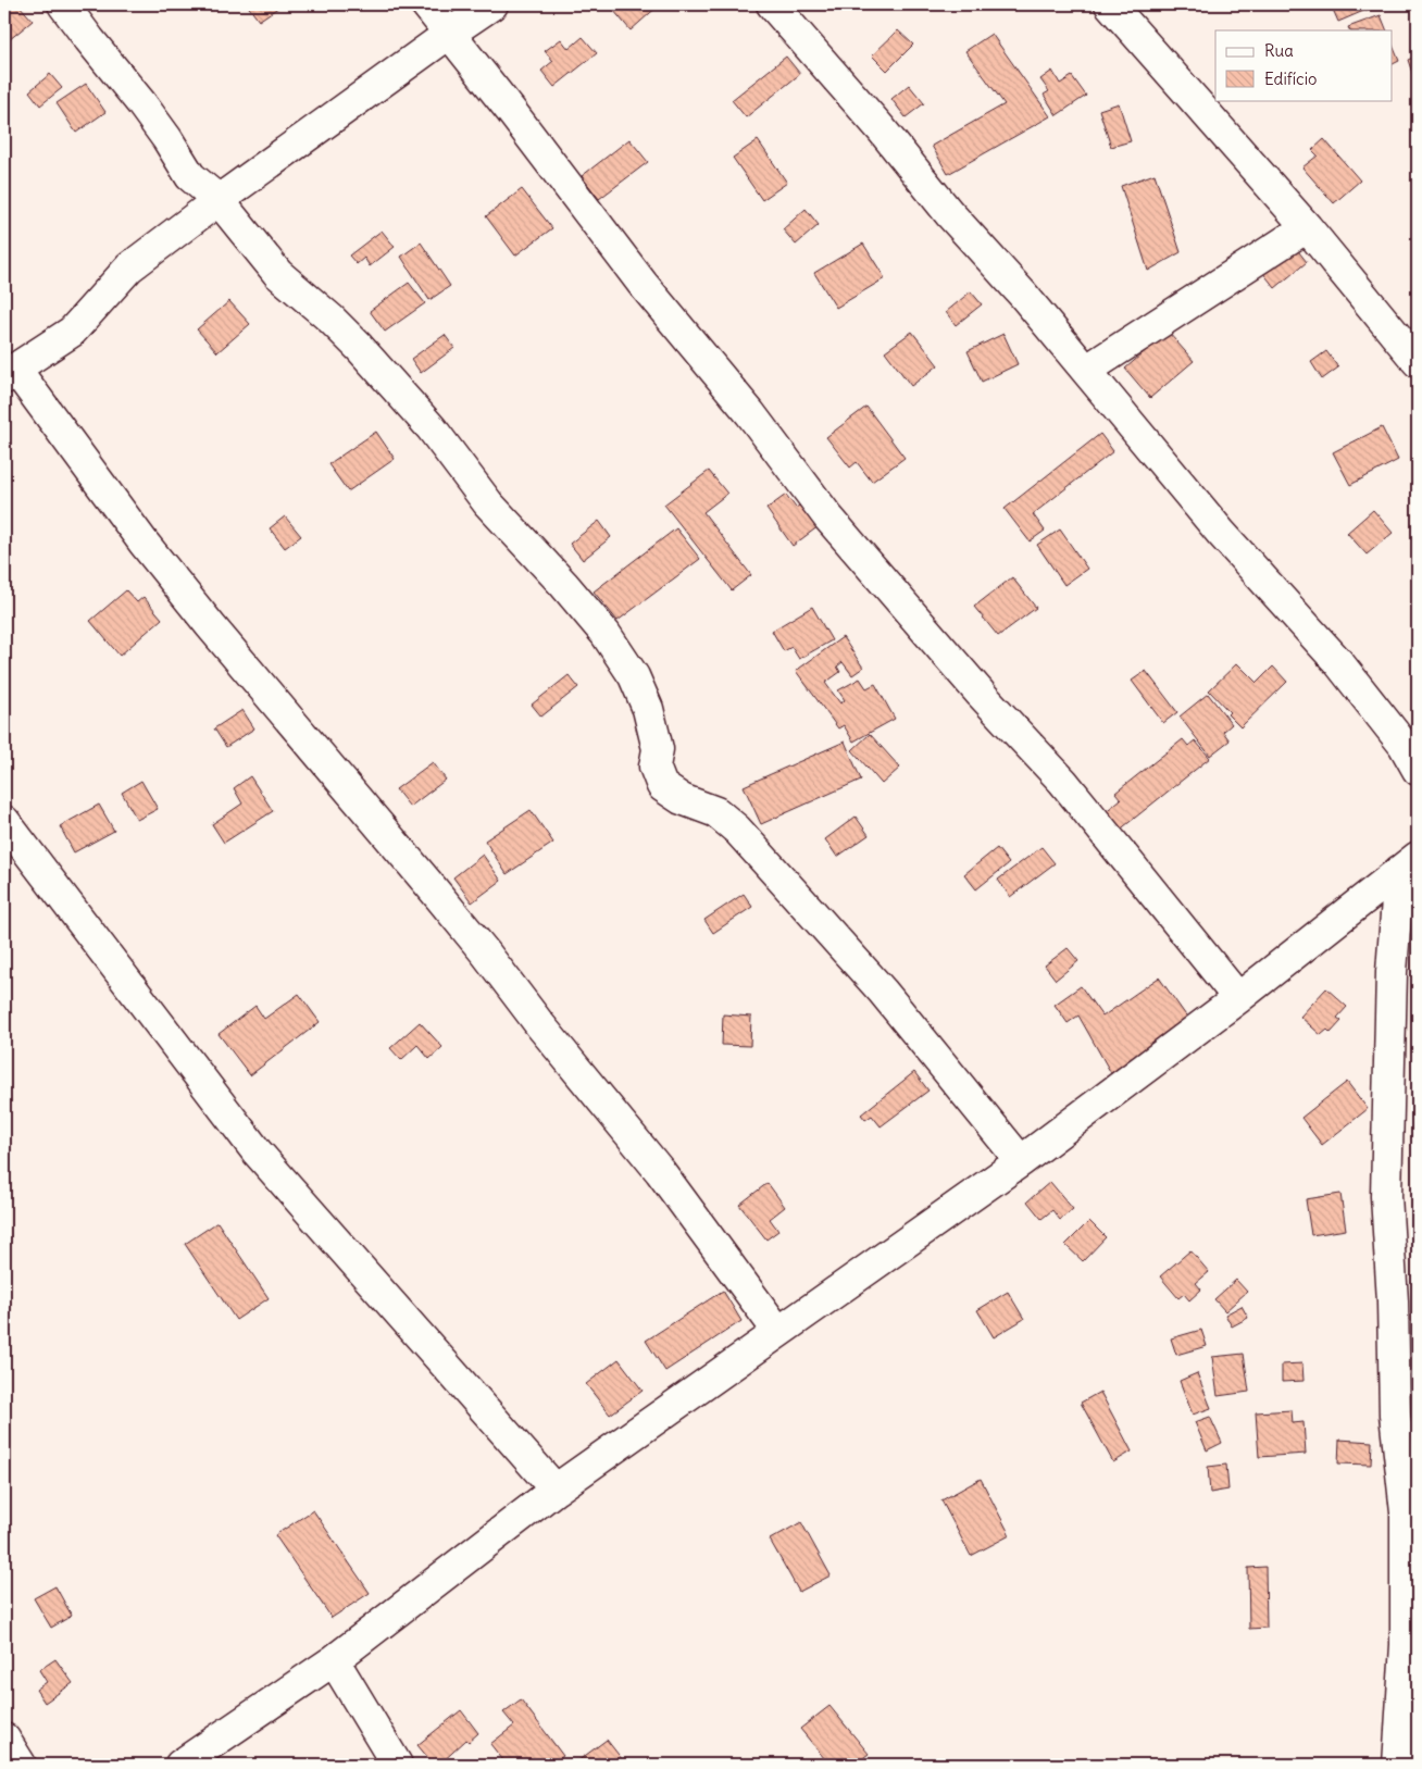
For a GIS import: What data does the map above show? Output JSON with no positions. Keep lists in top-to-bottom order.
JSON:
{
  "legend": ["Rua", "Edifício"]
}
